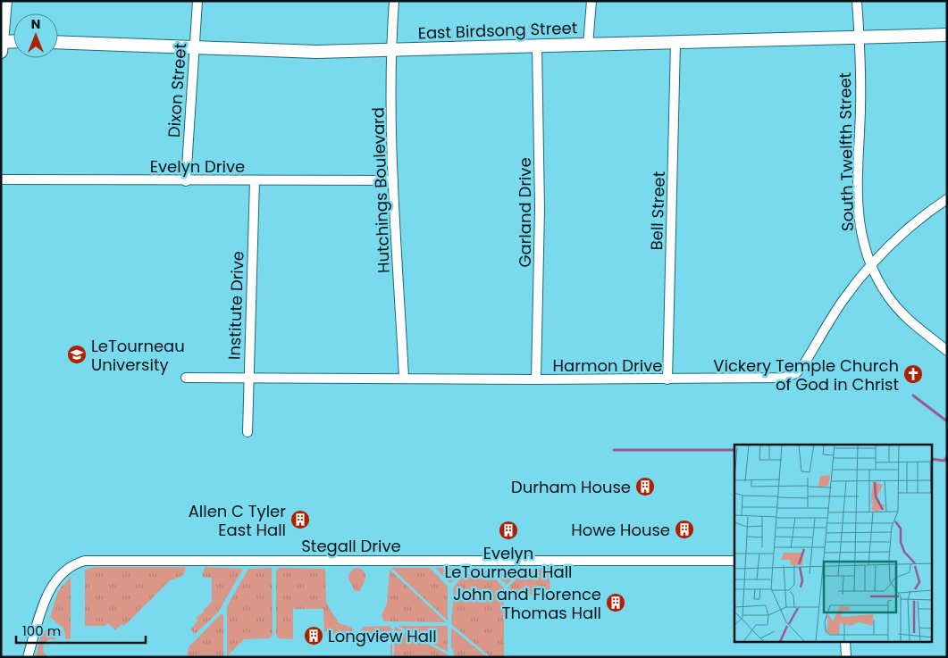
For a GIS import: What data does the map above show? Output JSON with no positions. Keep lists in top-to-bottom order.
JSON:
{
  "streets": {
    "street": [
      "East Birdsong Street",
      "Dixon Street",
      "South Twelfth Street",
      "Evelyn Drive",
      "Hutchings Boulevard",
      "Bell Street",
      "Garland Drive",
      "Institute Drive",
      "Harmon Drive",
      "Stegall Drive"
    ]
  },
  "crossings": [
    ["East Birdsong Street", "Dixon Street"],
    ["East Birdsong Street", "South Twelfth Street"],
    ["East Birdsong Street", "Hutchings Boulevard"],
    ["East Birdsong Street", "Bell Street"],
    ["East Birdsong Street", "Garland Drive"],
    ["Dixon Street", "Evelyn Drive"],
    ["South Twelfth Street", "Harmon Drive"],
    ["Evelyn Drive", "Hutchings Boulevard"],
    ["Evelyn Drive", "Institute Drive"],
    ["Hutchings Boulevard", "Harmon Drive"],
    ["Bell Street", "Harmon Drive"],
    ["Garland Drive", "Harmon Drive"],
    ["Institute Drive", "Harmon Drive"]
  ],
  "places": {
    "school or university": ["LeTourneau University"],
    "church": ["Vickery Temple Church of God in Christ"],
    "building": [
      "Durham House",
      "Allen C Tyler East Hall",
      "Howe House",
      "Evelyn LeTourneau Hall",
      "John and Florence Thomas Hall",
      "Longview Hall"
    ]
  },
  "scale_bar": "100 m",
  "north": "top"
}
